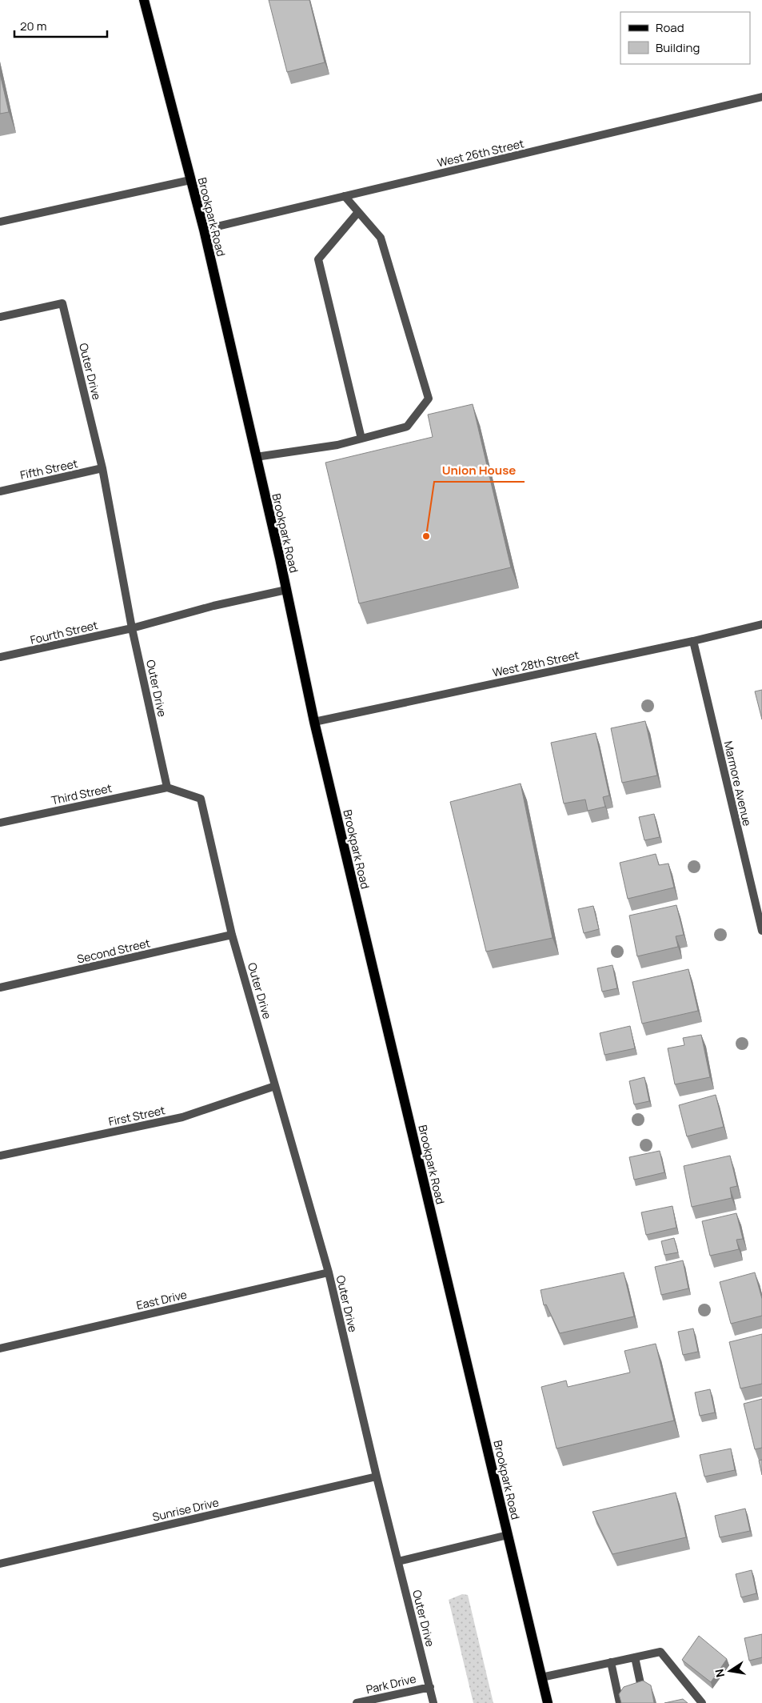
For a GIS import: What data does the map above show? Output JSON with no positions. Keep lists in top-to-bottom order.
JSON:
{
  "streets": {
    "main road": ["Brookpark Road"],
    "street": [
      "West 26th Street",
      "Outer Drive",
      "Fifth Street",
      "Fourth Street",
      "West 28th Street",
      "Marmore Avenue",
      "Third Street",
      "Second Street",
      "First Street",
      "East Drive",
      "Sunrise Drive",
      "Park Drive"
    ]
  },
  "crossings": [
    ["West 26th Street", "Brookpark Road"],
    ["Brookpark Road", "Fourth Street"],
    ["Brookpark Road", "West 28th Street"],
    ["Outer Drive", "Fifth Street"],
    ["Outer Drive", "Fourth Street"],
    ["Outer Drive", "Third Street"],
    ["Outer Drive", "Second Street"],
    ["Outer Drive", "First Street"],
    ["Outer Drive", "East Drive"],
    ["Outer Drive", "Sunrise Drive"],
    ["Outer Drive", "Park Drive"],
    ["West 28th Street", "Marmore Avenue"]
  ],
  "places": ["Union House"],
  "legend": ["Road", "Building"],
  "scale_bar": "20 m",
  "north": "left"
}
